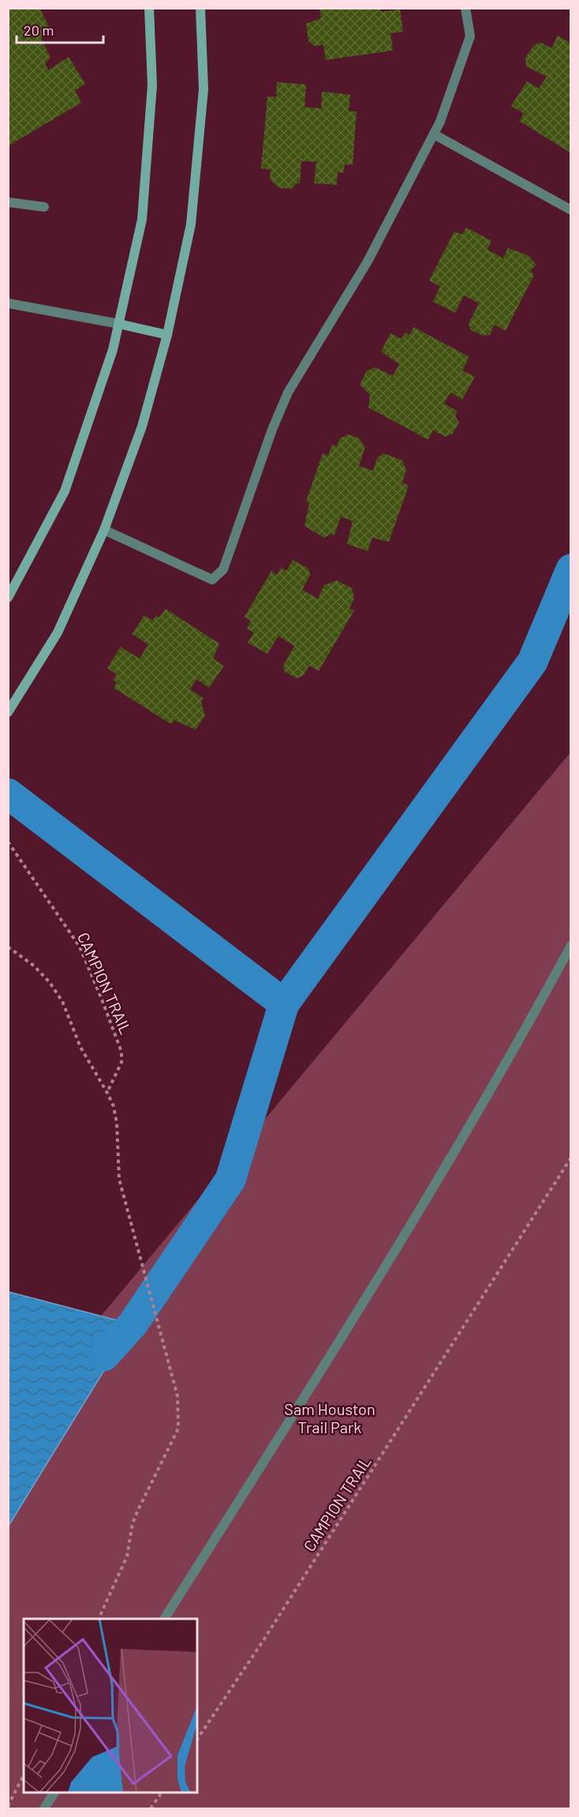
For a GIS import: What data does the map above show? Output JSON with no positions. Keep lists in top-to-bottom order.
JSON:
{
  "streets": {
    "path": ["CAMPION TRAIL"]
  },
  "parks": ["Sam Houston Trail Park"],
  "scale_bar": "20 m"
}
